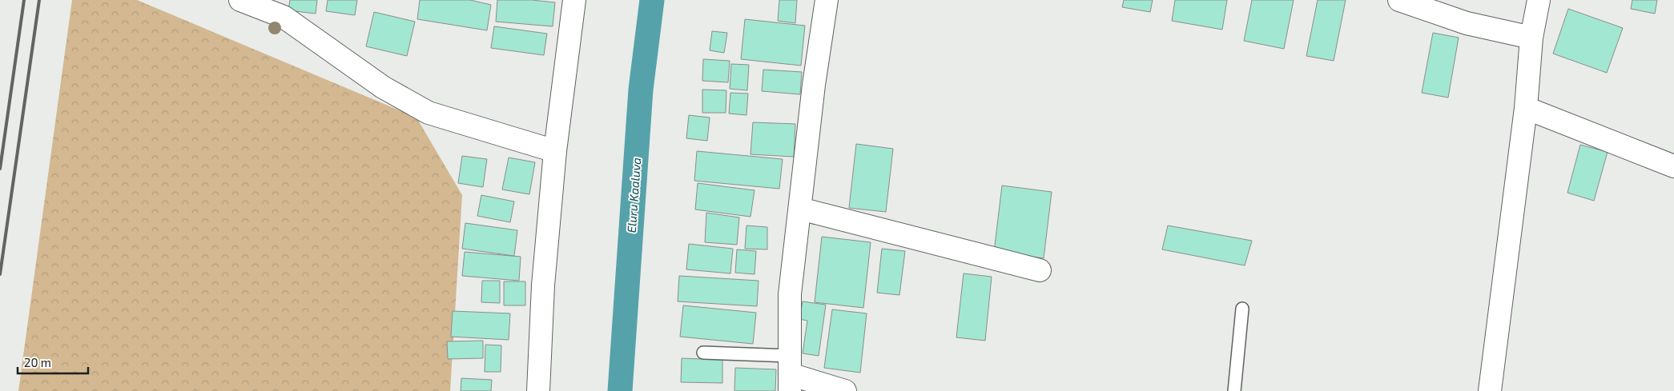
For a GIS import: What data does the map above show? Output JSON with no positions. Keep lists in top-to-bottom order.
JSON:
{
  "water": ["Eluru Kaaluva"],
  "scale_bar": "20 m"
}
